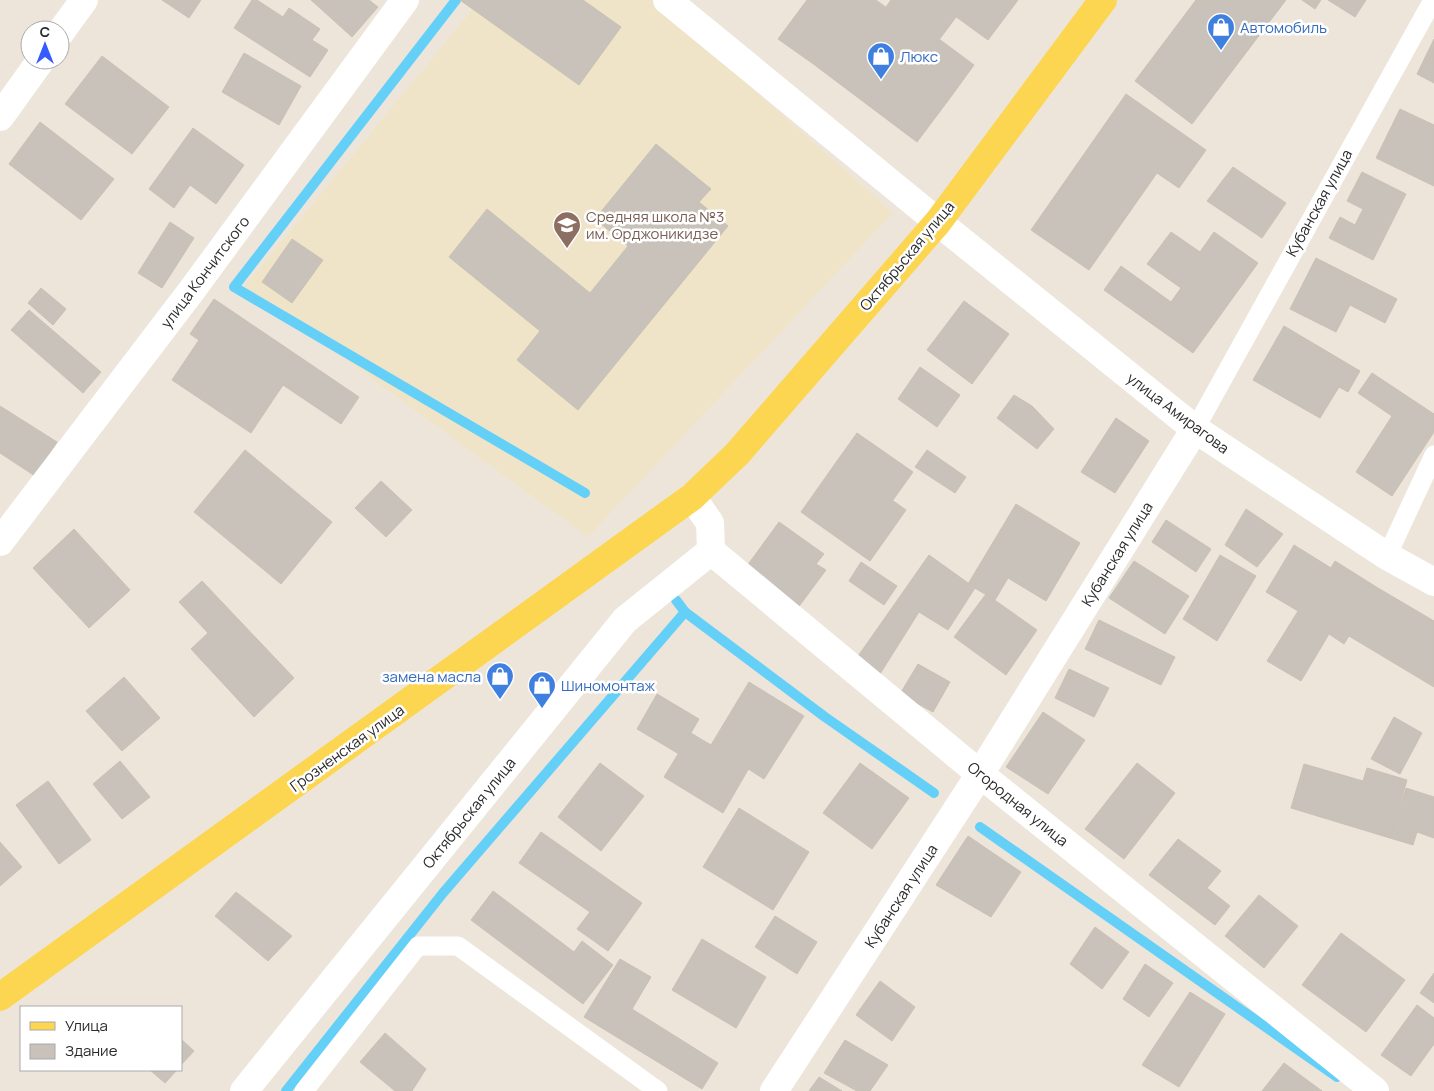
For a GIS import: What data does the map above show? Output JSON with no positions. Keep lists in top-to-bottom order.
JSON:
{
  "streets": {
    "main road": ["Октябрьская улица", "Грозненская улица"],
    "street": [
      "Кубанская улица",
      "улица Кончитского",
      "улица Амирагова",
      "Огородная улица"
    ]
  },
  "crossings": [
    ["Кубанская улица", "улица Амирагова"],
    ["Кубанская улица", "Огородная улица"],
    ["Октябрьская улица", "улица Амирагова"],
    ["Октябрьская улица", "Грозненская улица"],
    ["Октябрьская улица", "Огородная улица"]
  ],
  "places": {
    "shop": [
      "Автомобиль",
      "Люкс",
      "замена масла",
      "Шиномонтаж"
    ],
    "school or university": ["Средняя школа №3 им. Орджоникидзе"]
  },
  "legend": ["Улица", "Здание"],
  "north": "top"
}
